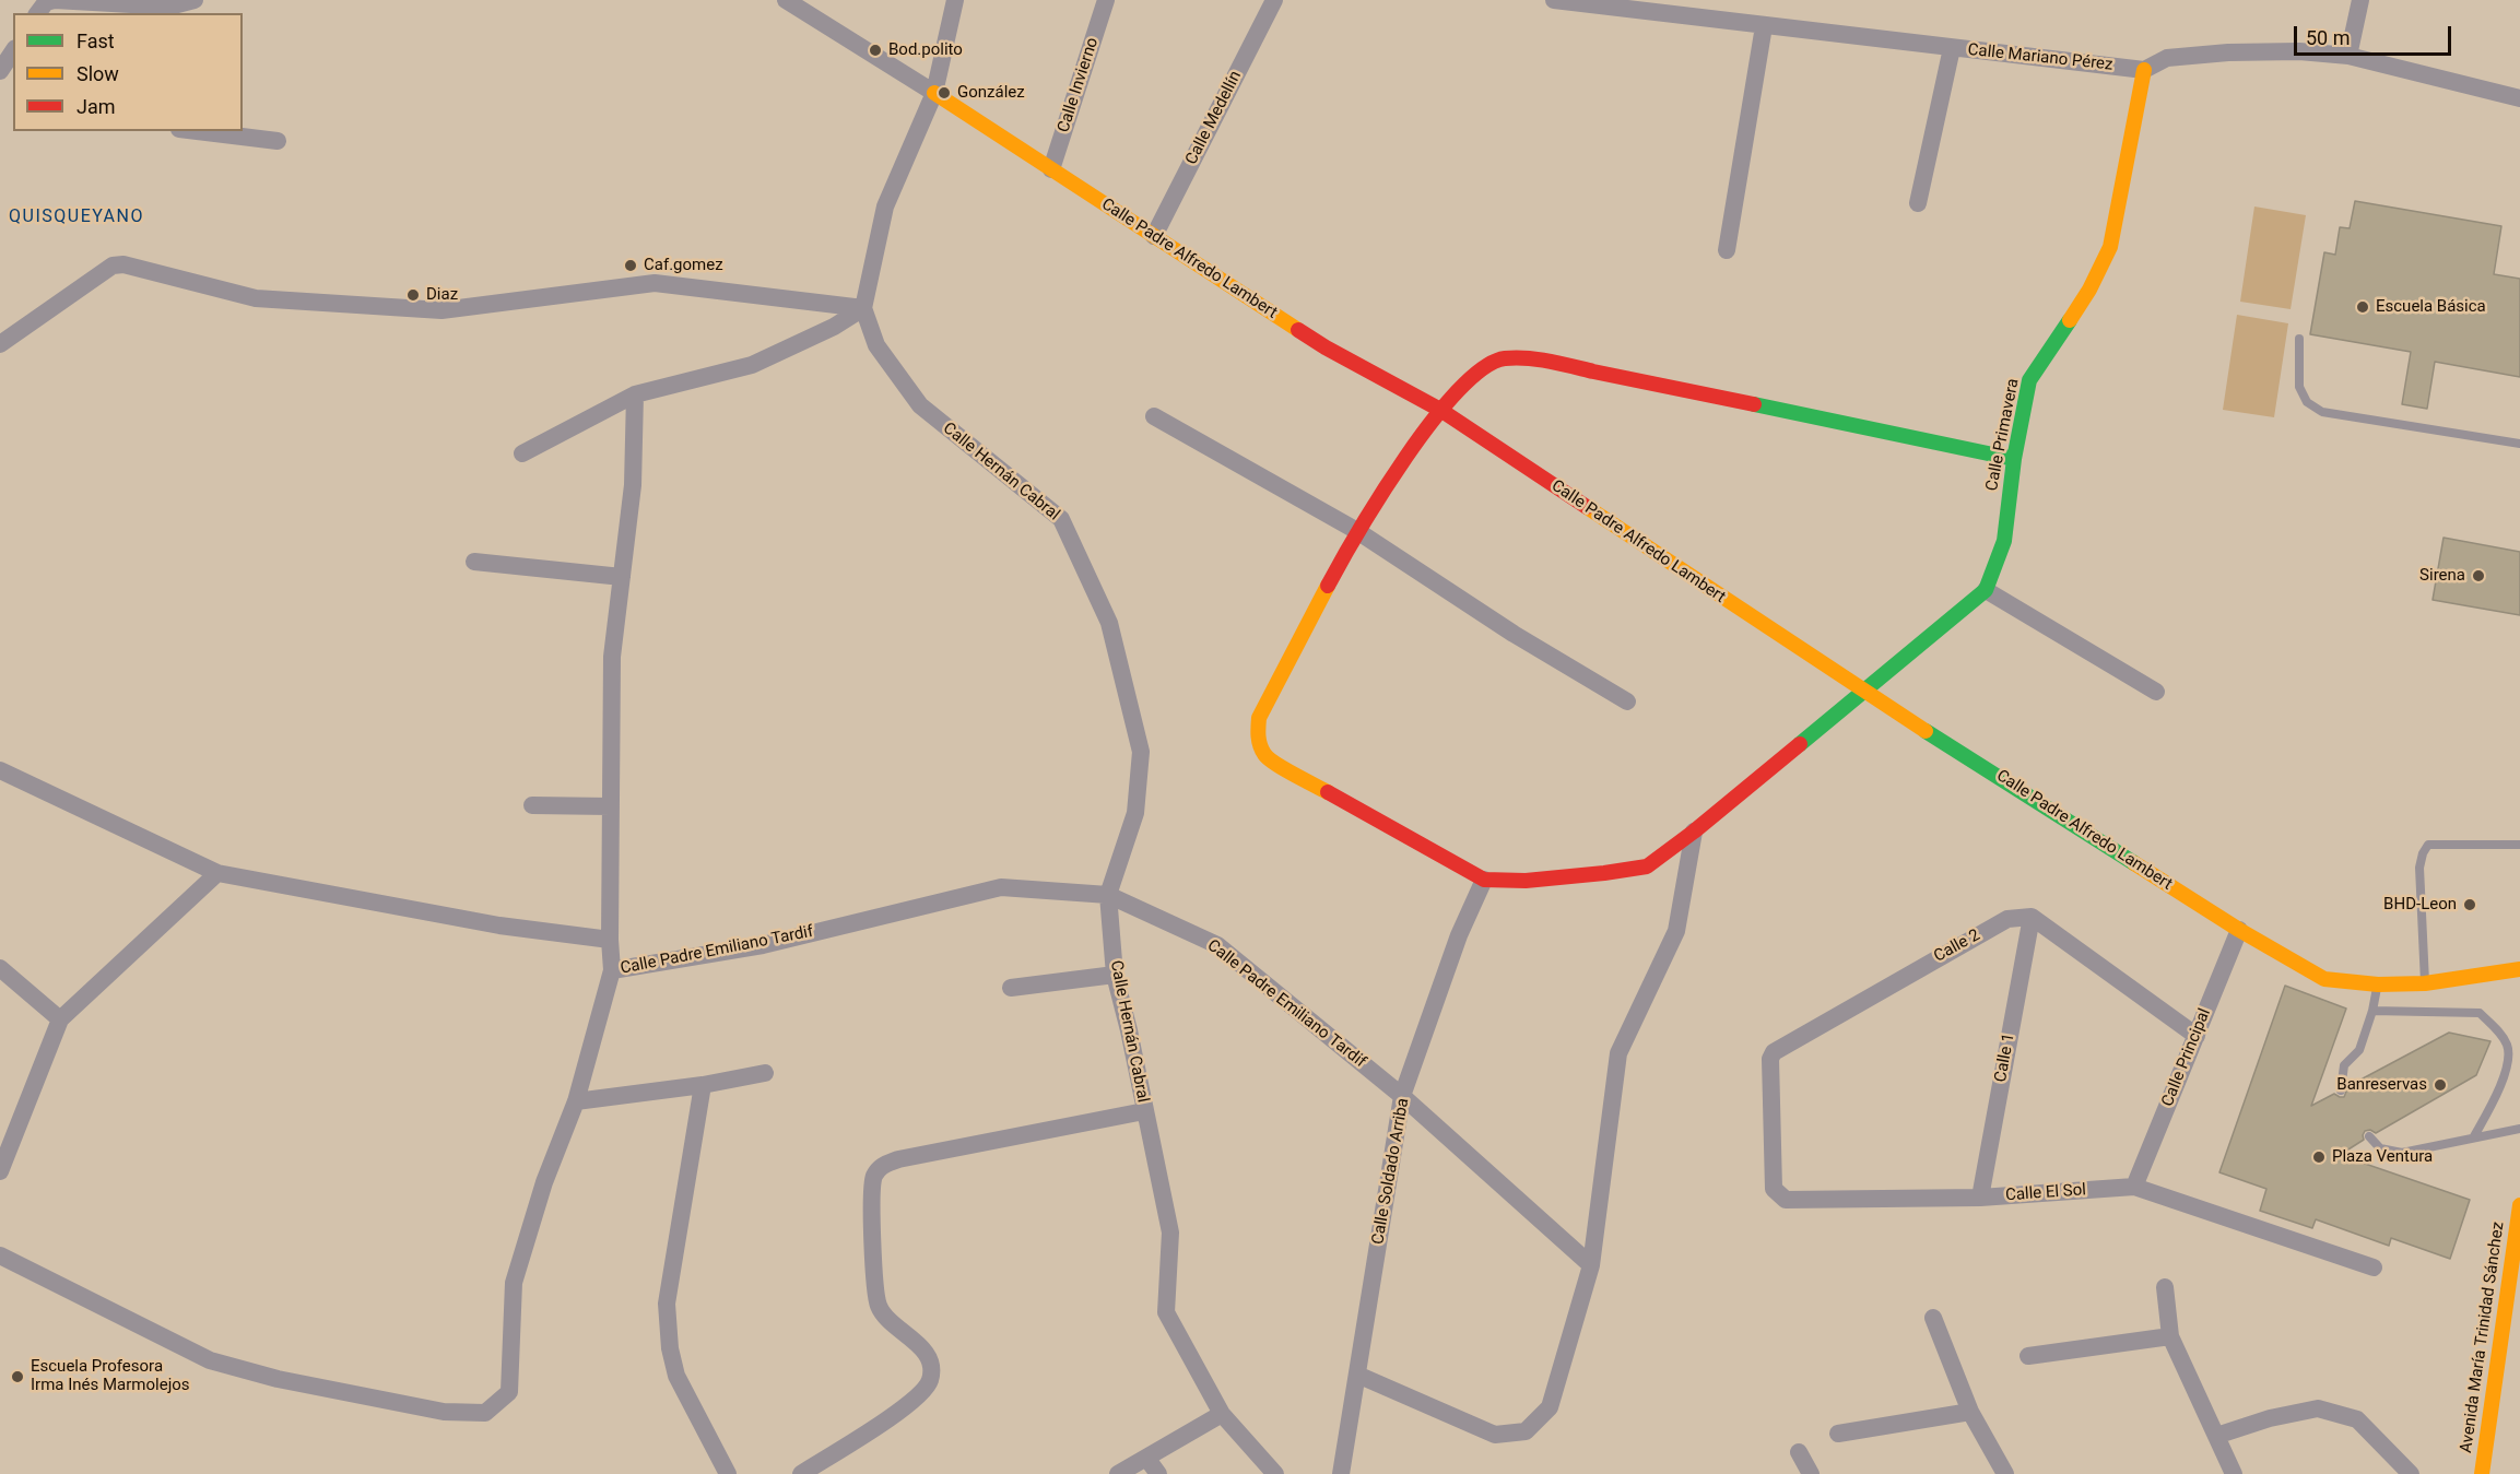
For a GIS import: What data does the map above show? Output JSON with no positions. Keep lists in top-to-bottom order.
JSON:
{
  "streets": {
    "street": [
      "Calle Mariano Pérez",
      "Calle Invierno",
      "Calle Medellín",
      "Calle Padre Alfredo Lambert",
      "Calle Primavera",
      "Calle Hernán Cabral",
      "Calle 2",
      "Calle Padre Emiliano Tardif",
      "Calle 1",
      "Calle Principal",
      "Calle Soldado Arriba",
      "Calle El Sol",
      "Avenida María Trinidad Sánchez"
    ]
  },
  "crossings": [
    ["Calle Mariano Pérez", "Calle Primavera"],
    ["Calle Invierno", "Calle Padre Alfredo Lambert"],
    ["Calle Medellín", "Calle Padre Alfredo Lambert"],
    ["Calle Padre Alfredo Lambert", "Calle Principal"],
    ["Calle Hernán Cabral", "Calle Padre Emiliano Tardif"],
    ["Calle 2", "Calle 1"],
    ["Calle 2", "Calle El Sol"],
    ["Calle Padre Emiliano Tardif", "Calle Soldado Arriba"],
    ["Calle 1", "Calle El Sol"],
    ["Calle Principal", "Calle El Sol"]
  ],
  "districts": ["QUISQUEYANO"],
  "places": [
    "Bod.polito",
    "González",
    "Caf.gomez",
    "Diaz",
    "Escuela Básica",
    "Sirena",
    "BHD-Leon",
    "Banreservas",
    "Plaza Ventura",
    "Escuela Profesora Irma Inés Marmolejos"
  ],
  "legend": ["Fast", "Slow", "Jam"],
  "scale_bar": "50 m"
}
